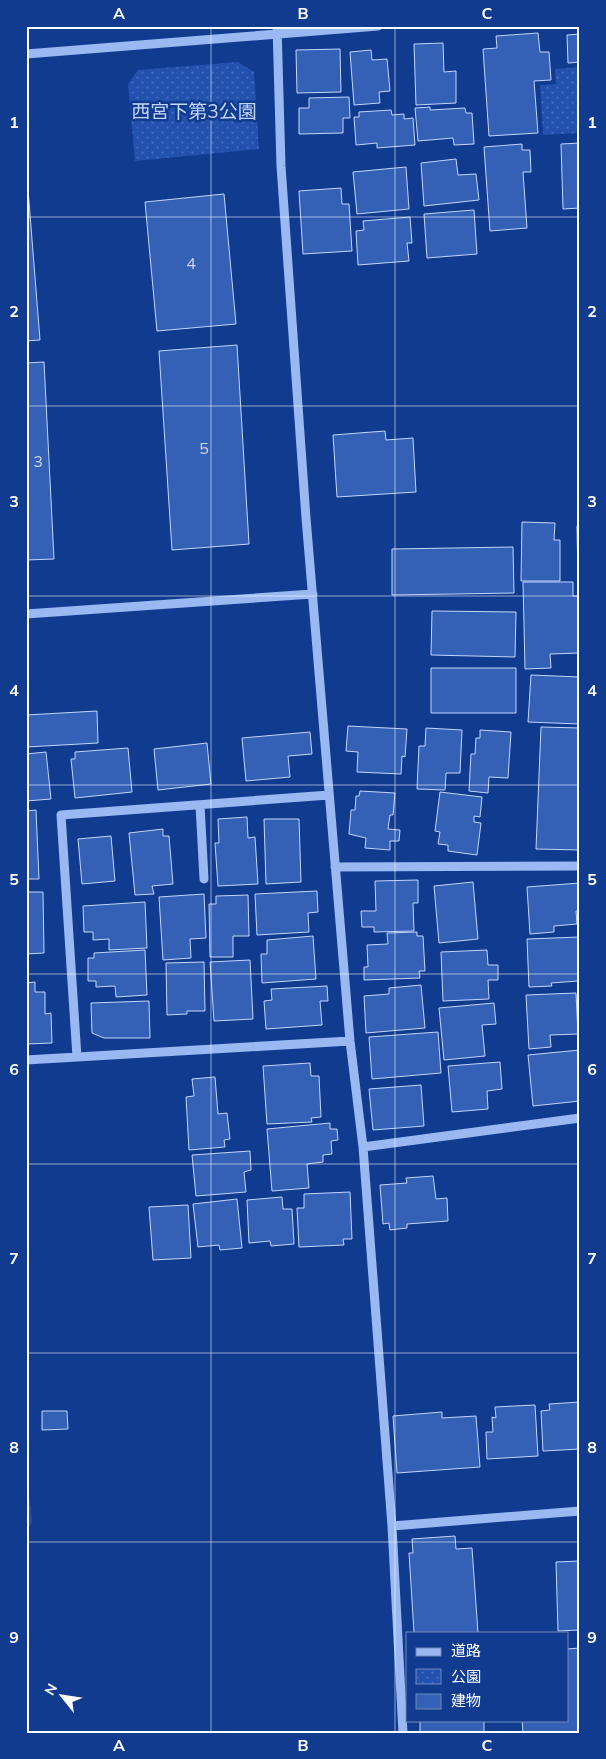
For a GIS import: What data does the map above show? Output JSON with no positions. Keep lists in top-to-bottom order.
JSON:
{
  "parks": ["西宮下第3公園"],
  "house_numbers": ["4", "5", "3"],
  "legend": ["道路", "公園", "建物"],
  "north": "top left",
  "grid": {
    "columns": ["A", "B", "C"],
    "rows": [
      "1",
      "2",
      "3",
      "4",
      "5",
      "6",
      "7",
      "8",
      "9"
    ]
  }
}
